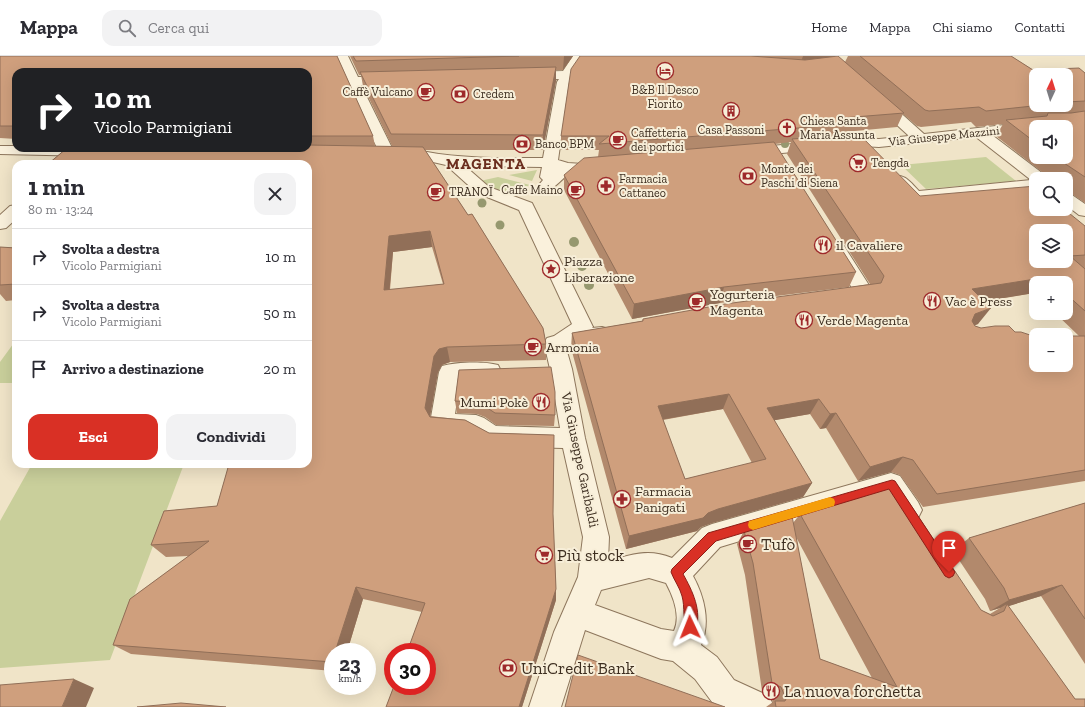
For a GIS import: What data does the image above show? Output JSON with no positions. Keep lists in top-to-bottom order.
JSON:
{
  "streets": {
    "street": ["Via Giuseppe Mazzini", "Via Giuseppe Garibaldi"]
  },
  "districts": ["MAGENTA"],
  "places": {
    "hotel": ["B&B Il Desco Fiorito"],
    "cafe": [
      "Caffè Vulcano",
      "Caffetteria dei portici",
      "Caffe Maino",
      "TRANOÏ",
      "Yogurteria Magenta",
      "Armonia",
      "Tufò"
    ],
    "bank": [
      "Credem",
      "Banco BPM",
      "Monte dei Paschi di Siena",
      "UniCredit Bank"
    ],
    "building": ["Casa Passoni"],
    "church": ["Chiesa Santa Maria Assunta"],
    "supermarket": ["Tengda", "Più stock"],
    "pharmacy": ["Farmacia Cattaneo", "Farmacia Panigati"],
    "restaurant": [
      "il Cavaliere",
      "Vac è Press",
      "Verde Magenta",
      "Mumi Pokè",
      "La nuova forchetta"
    ],
    "place": ["Piazza Liberazione"]
  },
  "north": "top",
  "page": {
    "header": "Mappa",
    "search": "Cerca qui",
    "nav": [
      "Home",
      "Mappa",
      "Chi siamo",
      "Contatti"
    ],
    "map_buttons": ["+", "−"],
    "turn": ["10 m", "Vicolo Parmigiani"],
    "heading": ["1 min", "80 m · 13:24"],
    "list": [
      {
        "name": "Svolta a destra",
        "note": "Vicolo Parmigiani",
        "value": "10 m"
      },
      {
        "name": "Svolta a destra",
        "note": "Vicolo Parmigiani",
        "value": "50 m"
      },
      {
        "name": "Arrivo a destinazione",
        "value": "20 m"
      }
    ],
    "buttons": ["Esci", "Condividi"],
    "speed": "23 km/h",
    "limit": "30"
  }
}
